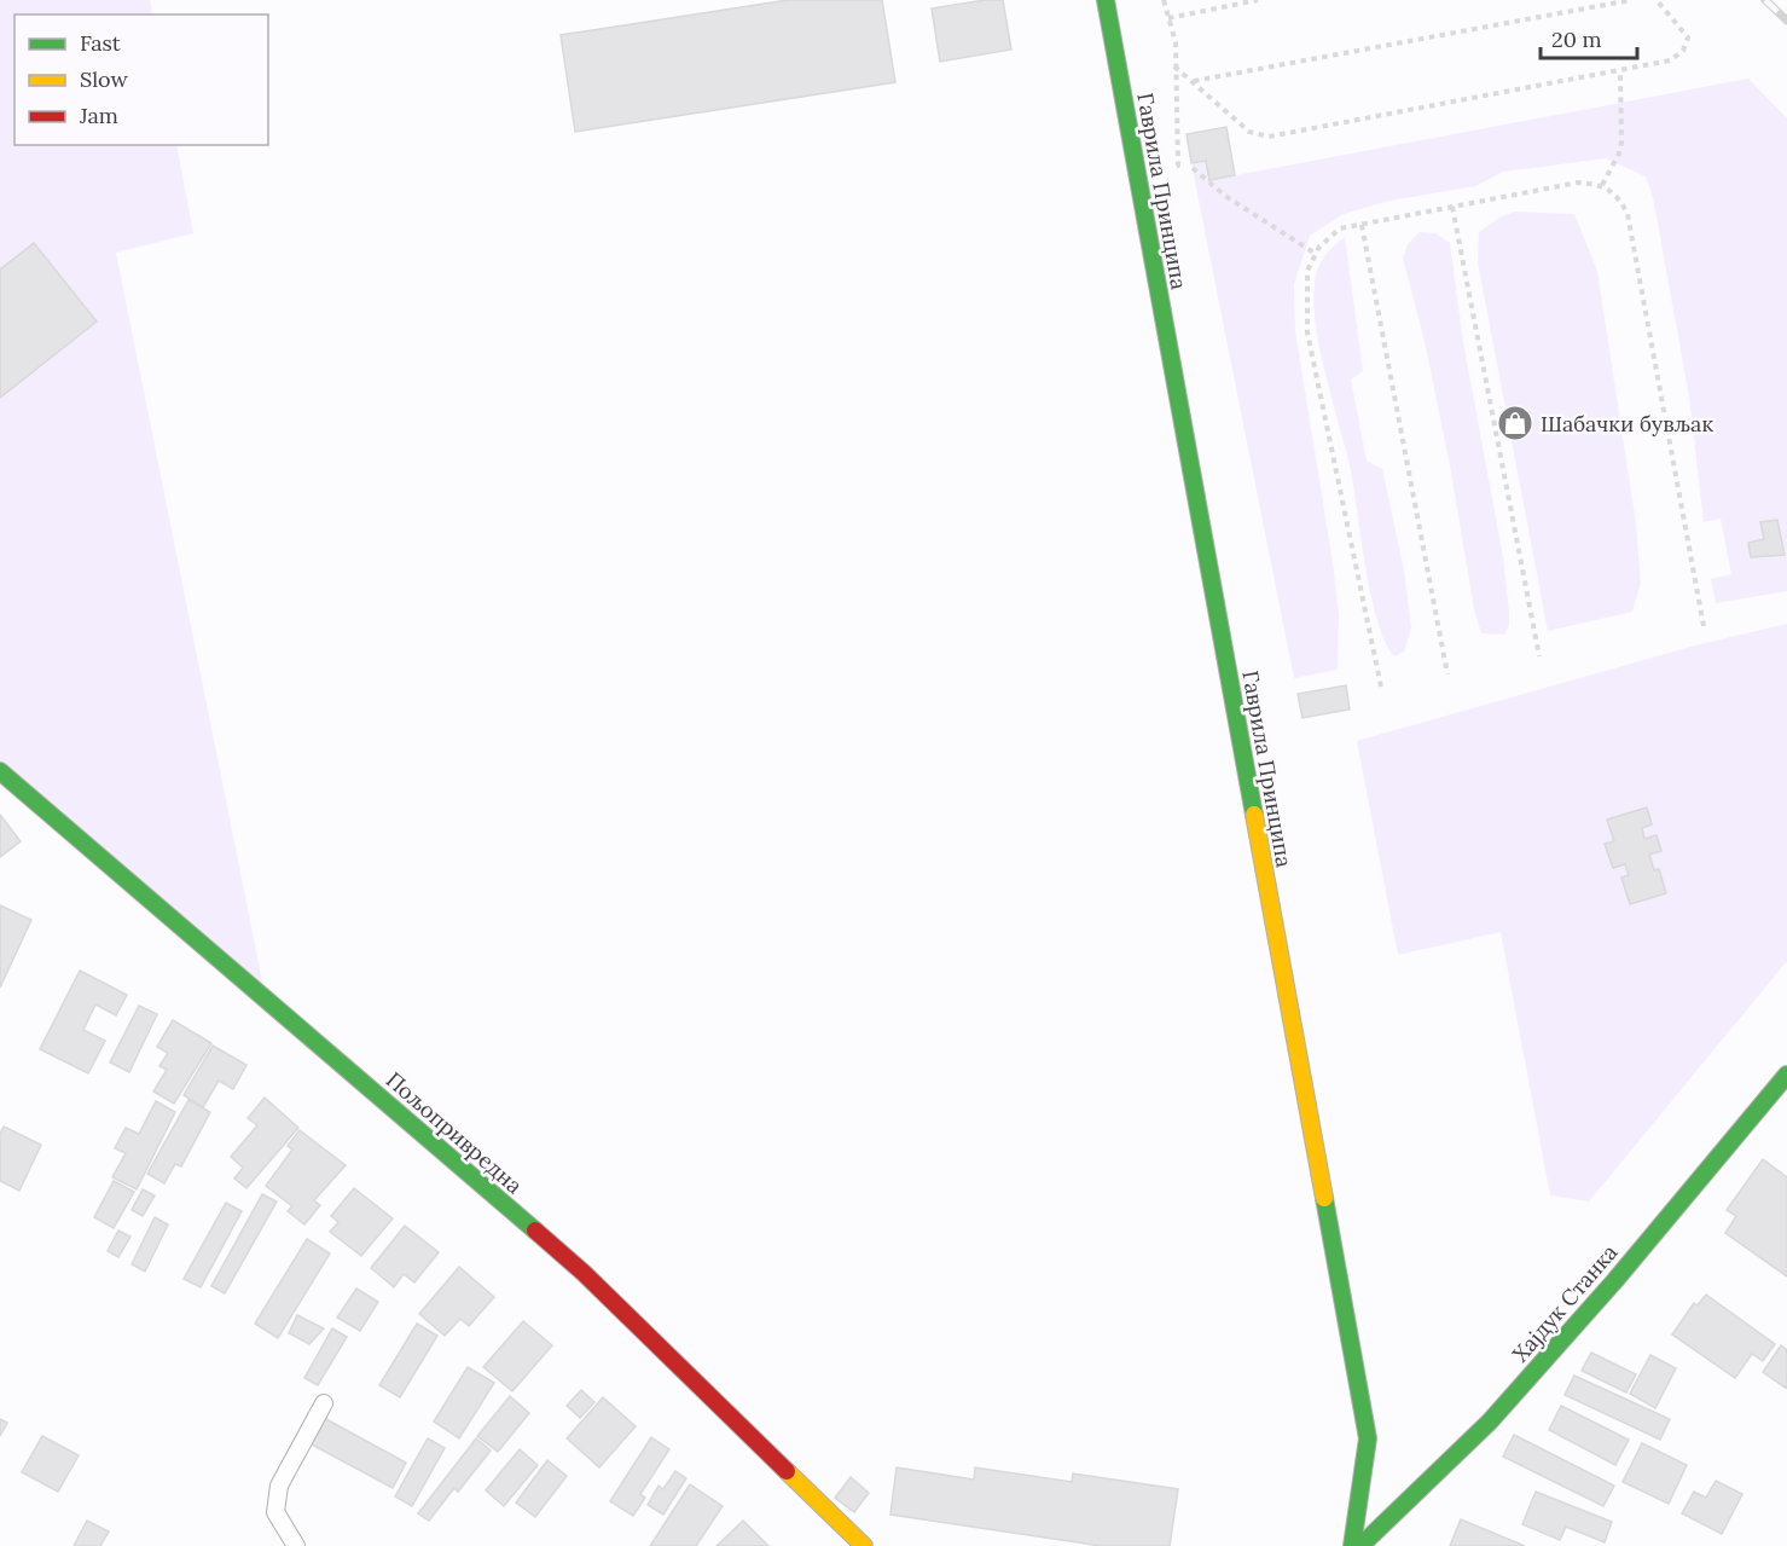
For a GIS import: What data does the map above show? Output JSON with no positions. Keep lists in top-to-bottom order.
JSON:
{
  "streets": {
    "street": ["Гаврила Принципа", "Пољопривредна", "Хајдук Станка"]
  },
  "places": {
    "shop": ["Шабачки бувљак"]
  },
  "legend": ["Fast", "Slow", "Jam"],
  "scale_bar": "20 m"
}
